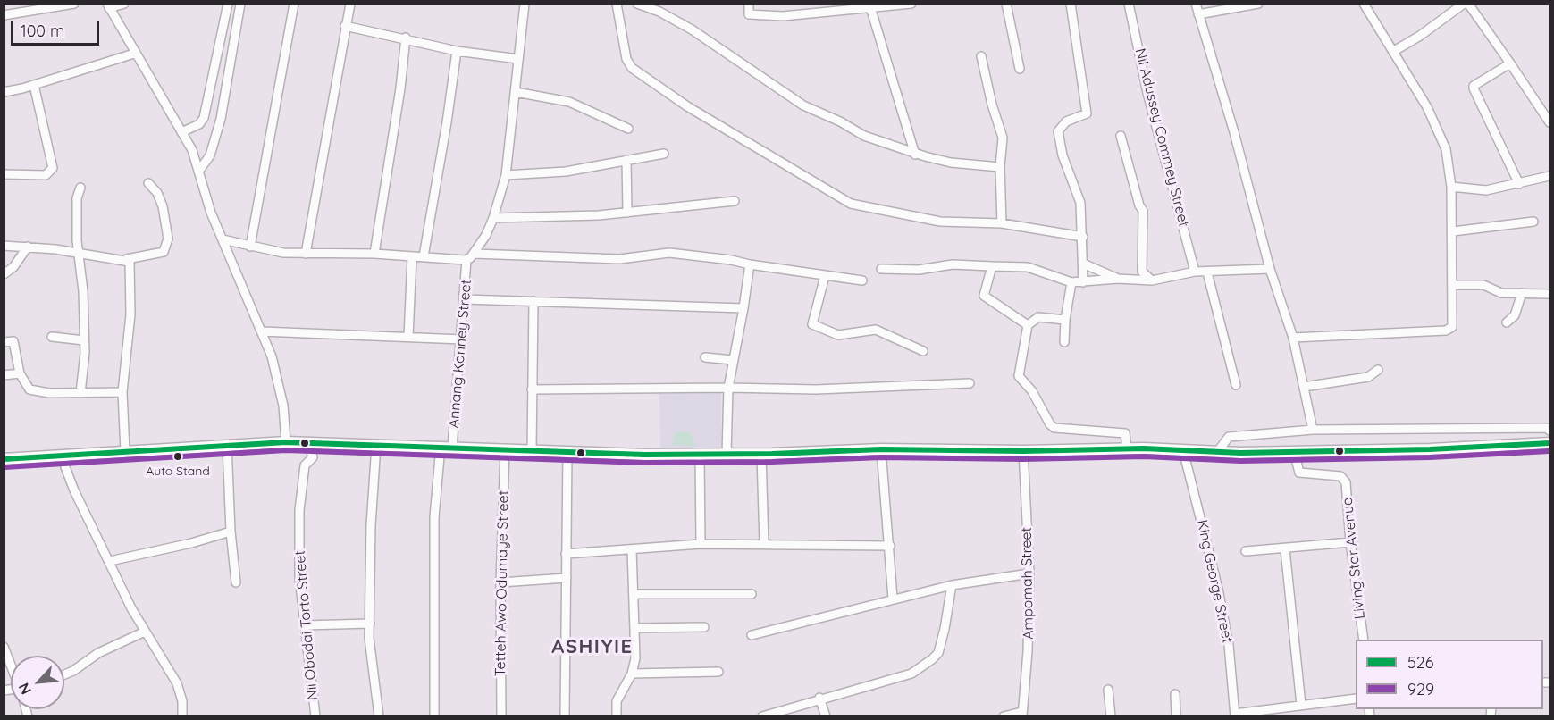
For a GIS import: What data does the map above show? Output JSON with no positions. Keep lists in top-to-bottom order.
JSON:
{
  "streets": {
    "street": [
      "Nii Adussey Commey Street",
      "Annang Konney Street",
      "Living Star Avenue",
      "King George Street",
      "Tetteh Awo Odumaye Street",
      "Ampomah Street",
      "Nii Obodai Torto Street"
    ]
  },
  "districts": ["ASHIYIE"],
  "places": ["Auto Stand"],
  "lines": ["transit line 526", "transit line 929"],
  "legend": ["526", "929"],
  "scale_bar": "100 m",
  "north": "bottom left"
}
